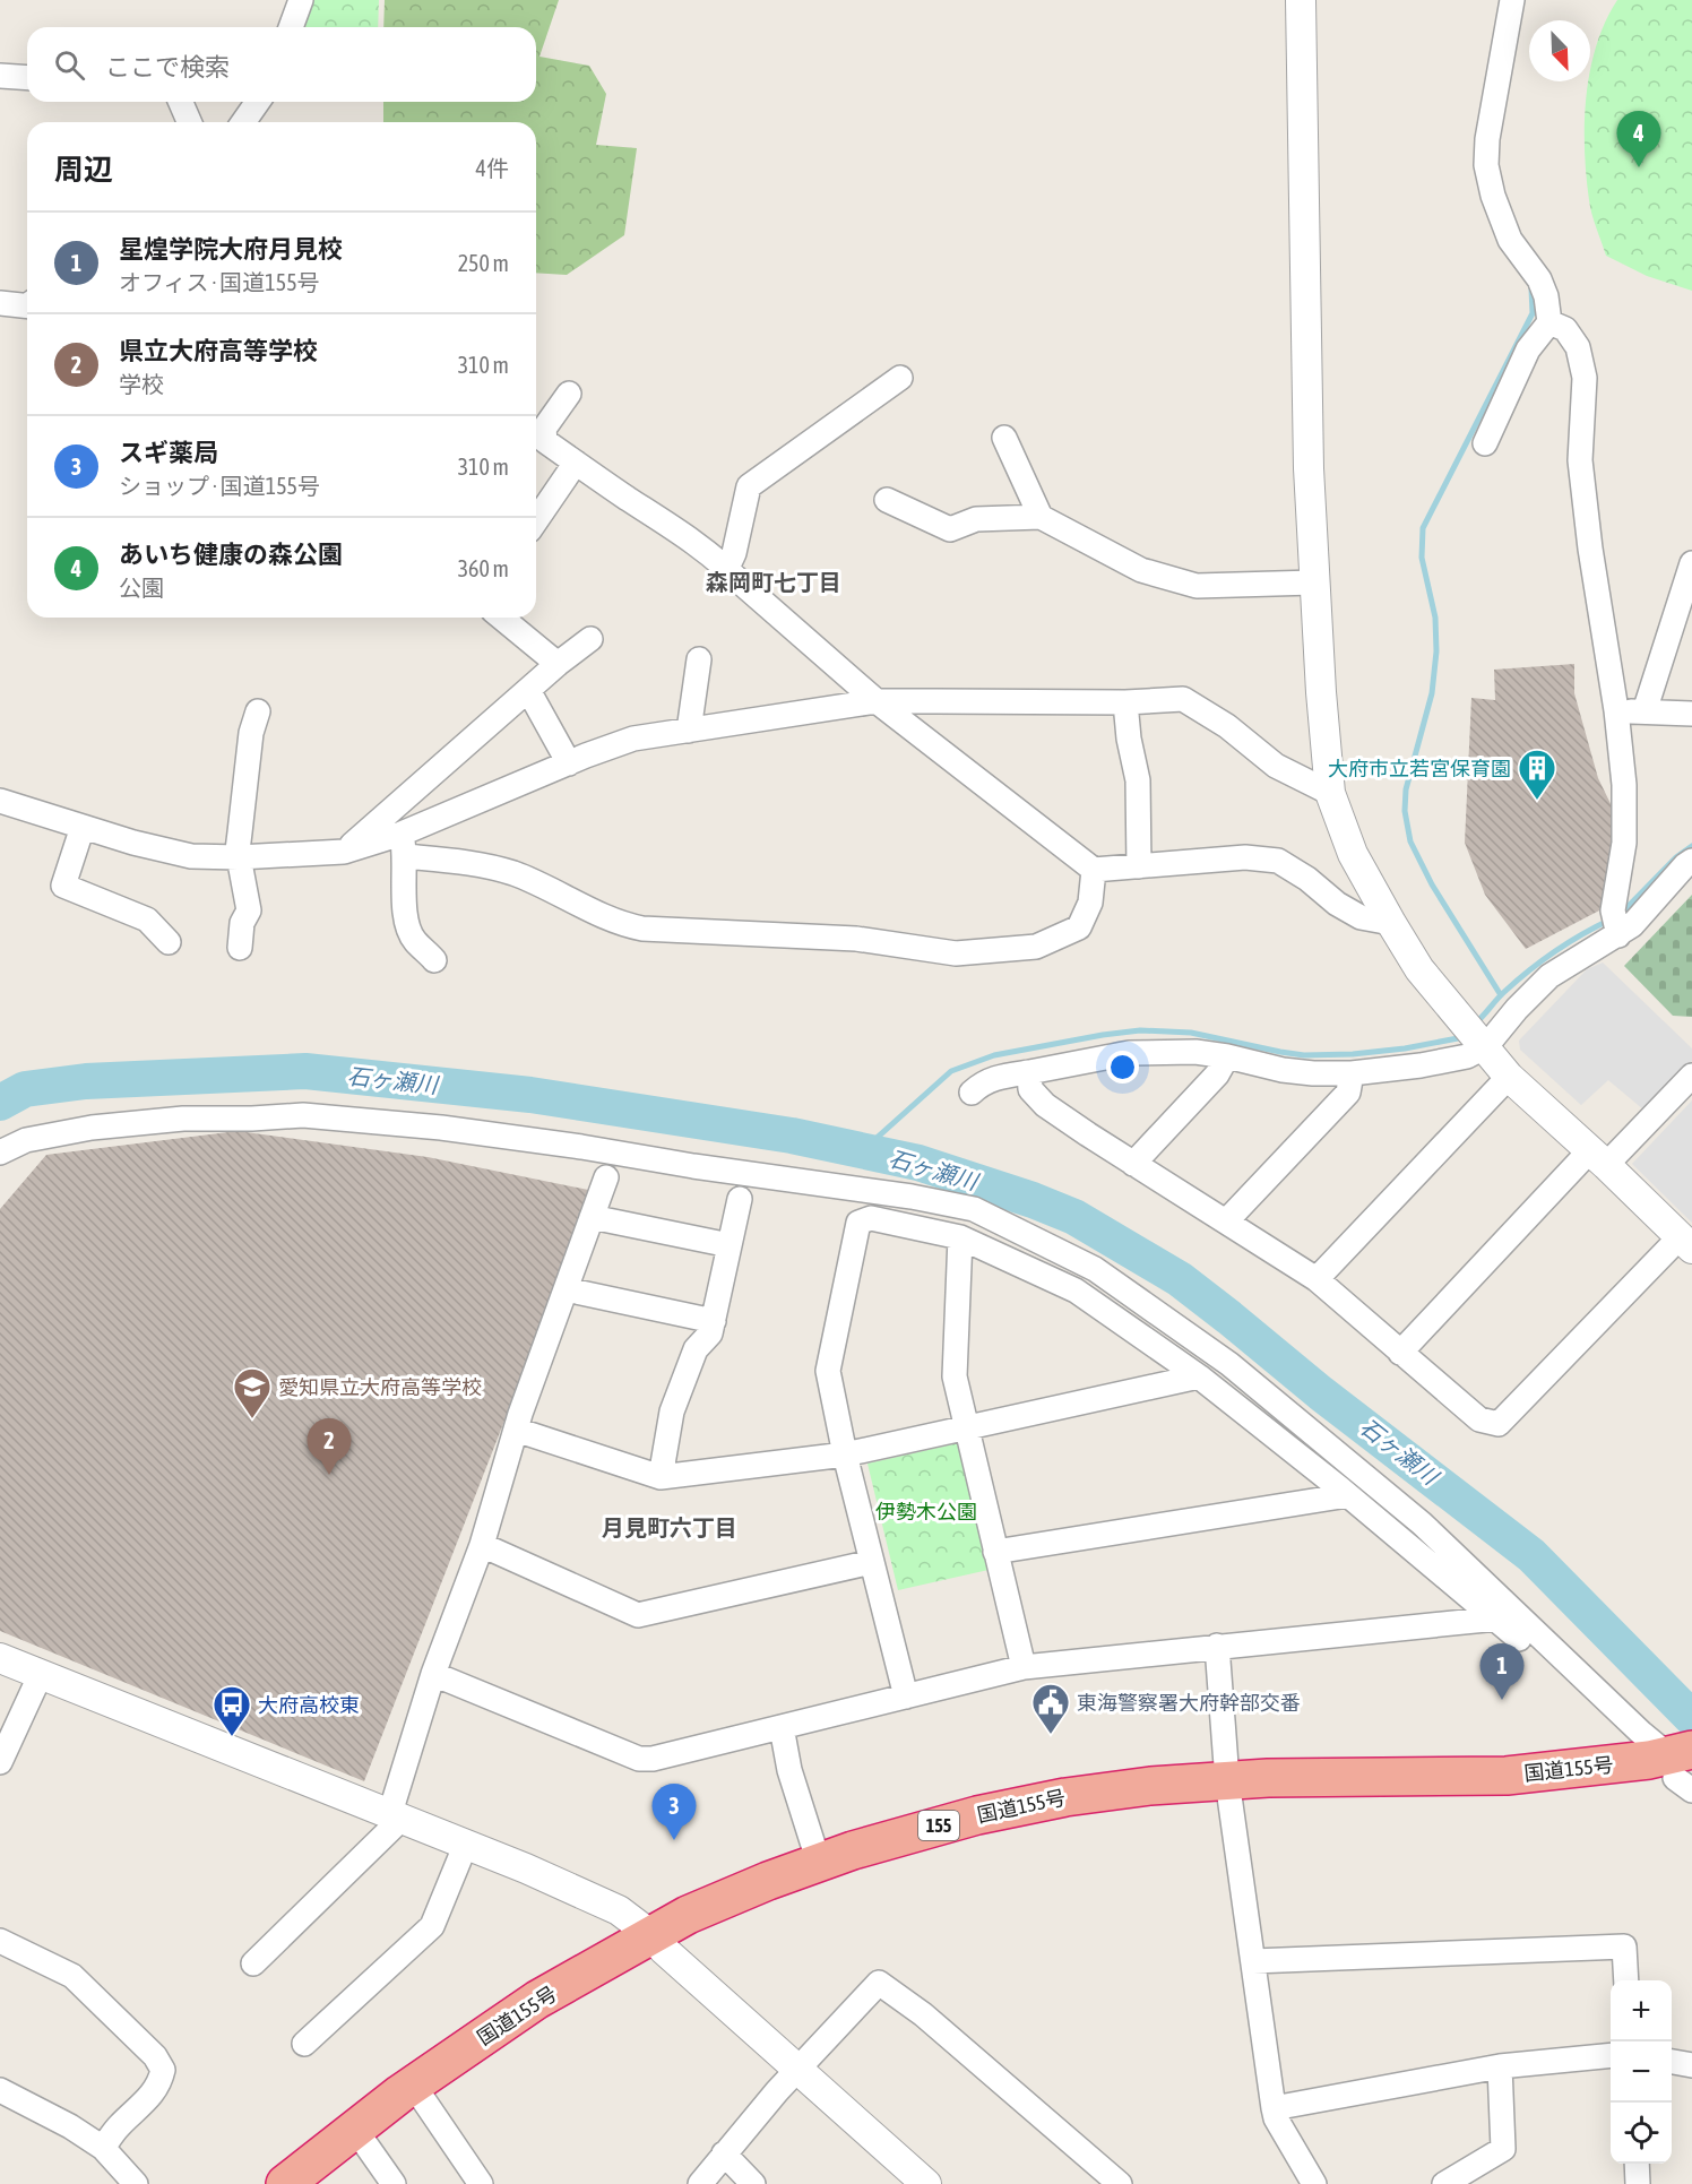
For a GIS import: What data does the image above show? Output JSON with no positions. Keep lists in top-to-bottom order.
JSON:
{
  "streets": {
    "highway": ["国道155号", "155"]
  },
  "districts": ["森岡町七丁目", "月見町六丁目"],
  "water": ["石ヶ瀬川"],
  "parks": ["伊勢木公園"],
  "places": {
    "building": ["大府市立若宮保育園"],
    "school or university": ["愛知県立大府高等学校"],
    "public building": ["東海警察署大府幹部交番"],
    "bus stop": ["大府高校東"]
  },
  "north": "bottom right",
  "page": {
    "search": "ここで検索",
    "pins": [
      "4",
      "2",
      "1",
      "3"
    ],
    "heading": ["周辺", "4件"],
    "list": [
      {
        "mark": "1",
        "name": "星煌学院大府月見校",
        "note": "オフィス · 国道155号",
        "value": "250 m"
      },
      {
        "mark": "2",
        "name": "県立大府高等学校",
        "note": "学校",
        "value": "310 m"
      },
      {
        "mark": "3",
        "name": "スギ薬局",
        "note": "ショップ · 国道155号",
        "value": "310 m"
      },
      {
        "mark": "4",
        "name": "あいち健康の森公園",
        "note": "公園",
        "value": "360 m"
      }
    ],
    "map_buttons": ["+", "−"]
  }
}
